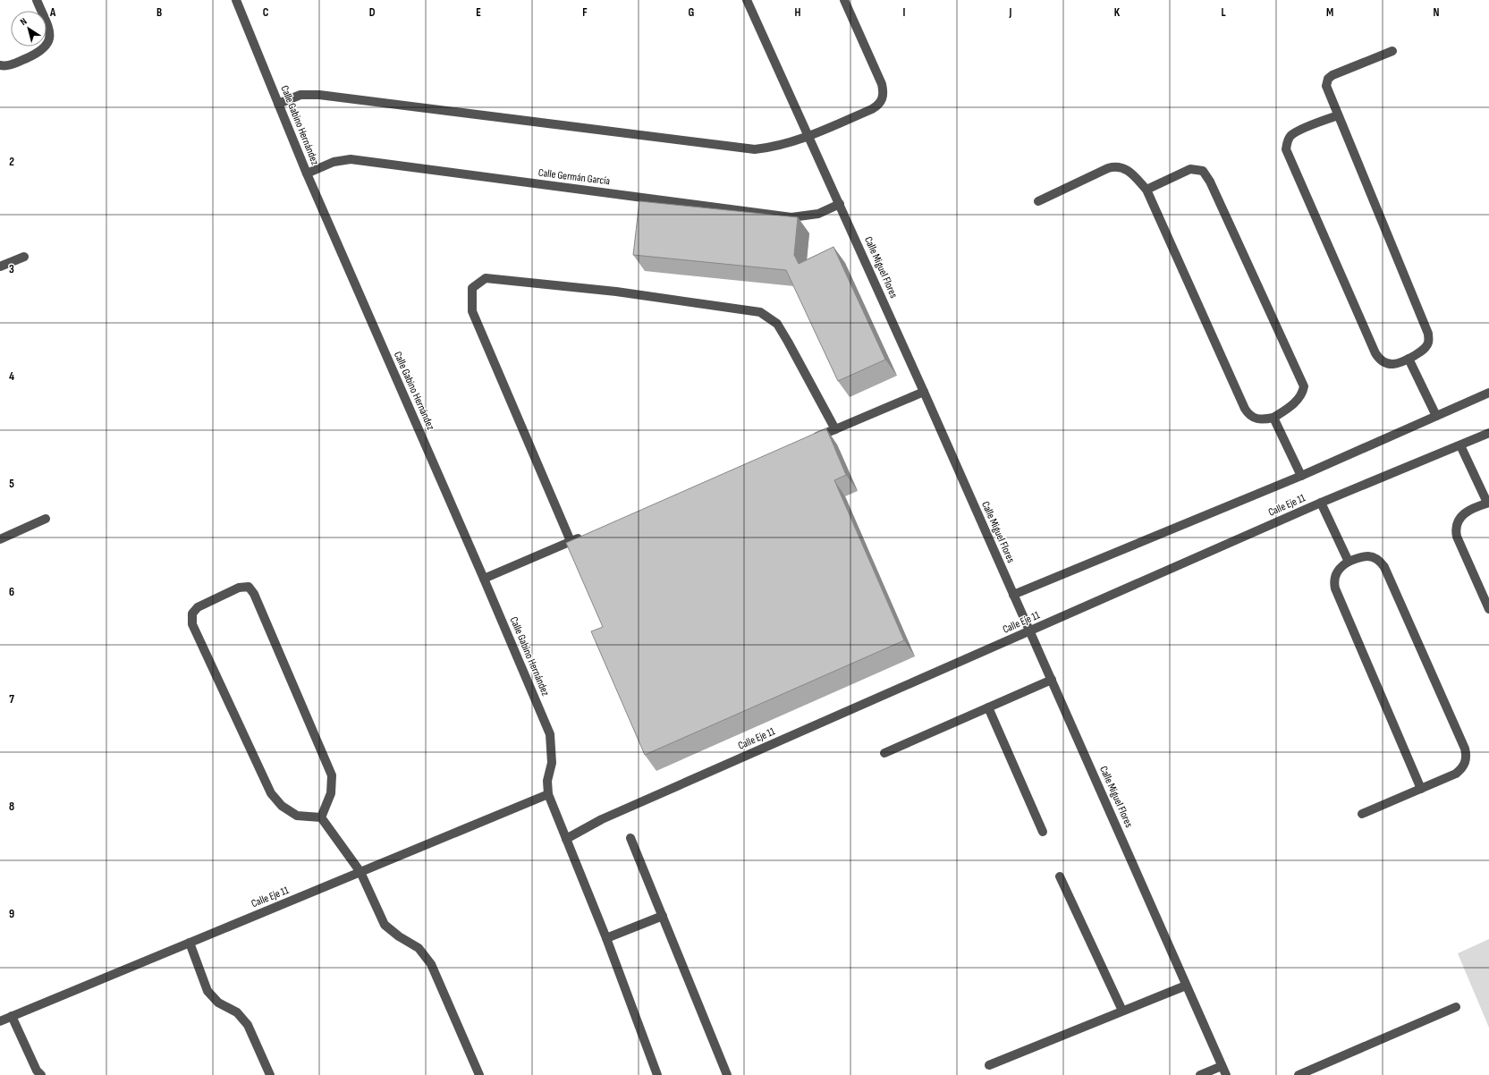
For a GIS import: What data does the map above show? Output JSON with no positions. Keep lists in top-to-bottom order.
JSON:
{
  "streets": {
    "street": [
      "Calle Gabino Hernández",
      "Calle Germán García",
      "Calle Miguel Flores",
      "Calle Eje 11"
    ]
  },
  "crossings": [
    ["Calle Gabino Hernández", "Calle Germán García"],
    ["Calle Gabino Hernández", "Calle Eje 11"],
    ["Calle Germán García", "Calle Miguel Flores"],
    ["Calle Miguel Flores", "Calle Eje 11"]
  ],
  "north": "top left",
  "grid": {
    "columns": [
      "A",
      "B",
      "C",
      "D",
      "E",
      "F",
      "G",
      "H",
      "I",
      "J",
      "K",
      "L",
      "M",
      "N"
    ],
    "rows": [
      "2",
      "3",
      "4",
      "5",
      "6",
      "7",
      "8",
      "9"
    ]
  }
}
